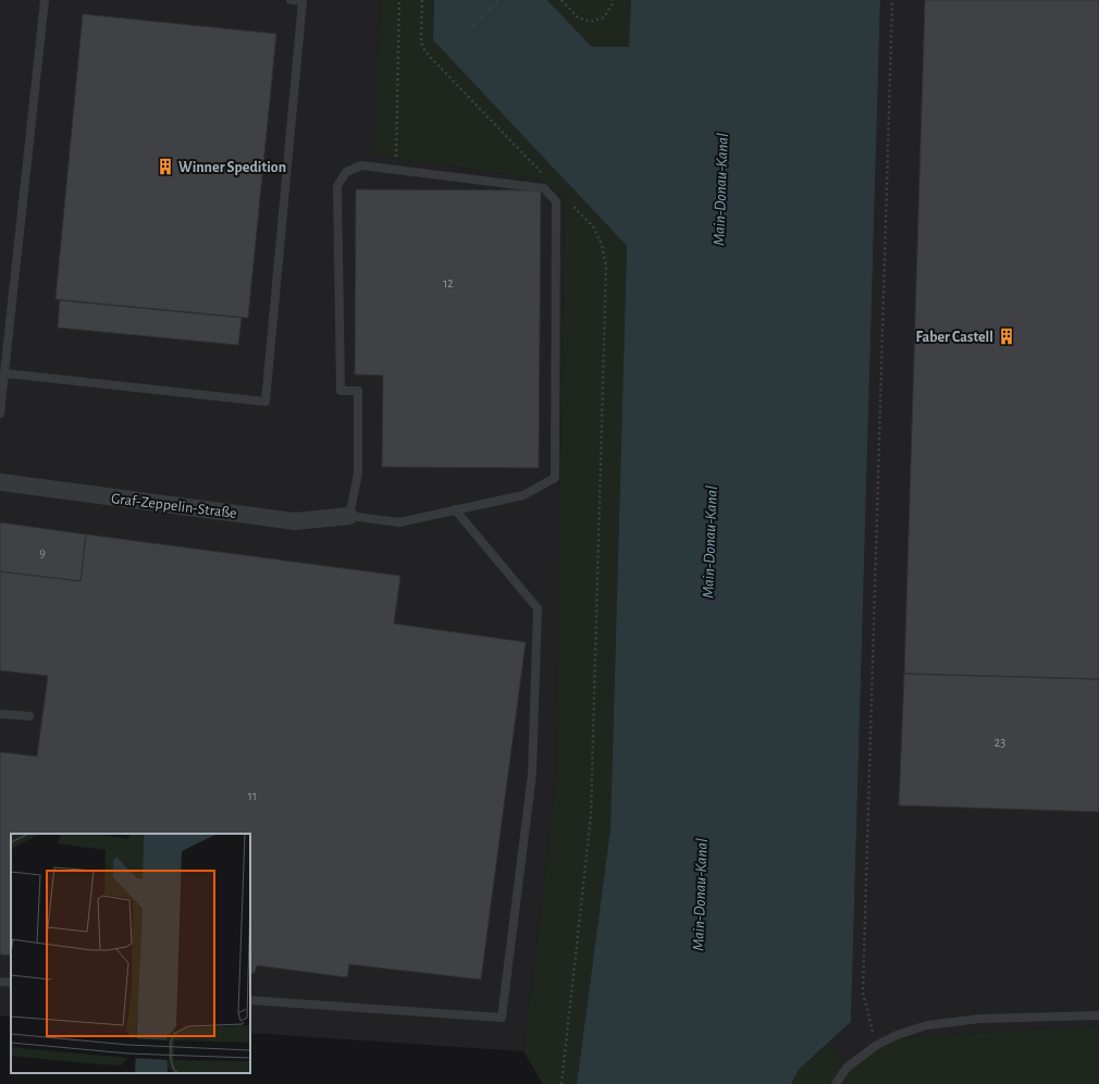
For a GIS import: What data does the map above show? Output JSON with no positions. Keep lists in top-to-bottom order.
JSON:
{
  "streets": {
    "street": ["Graf-Zeppelin-Straße"]
  },
  "water": ["Main-Donau-Kanal"],
  "places": {
    "building": ["Winner Spedition", "Faber Castell"]
  },
  "house_numbers": [
    "12",
    "9",
    "23",
    "11"
  ]
}
